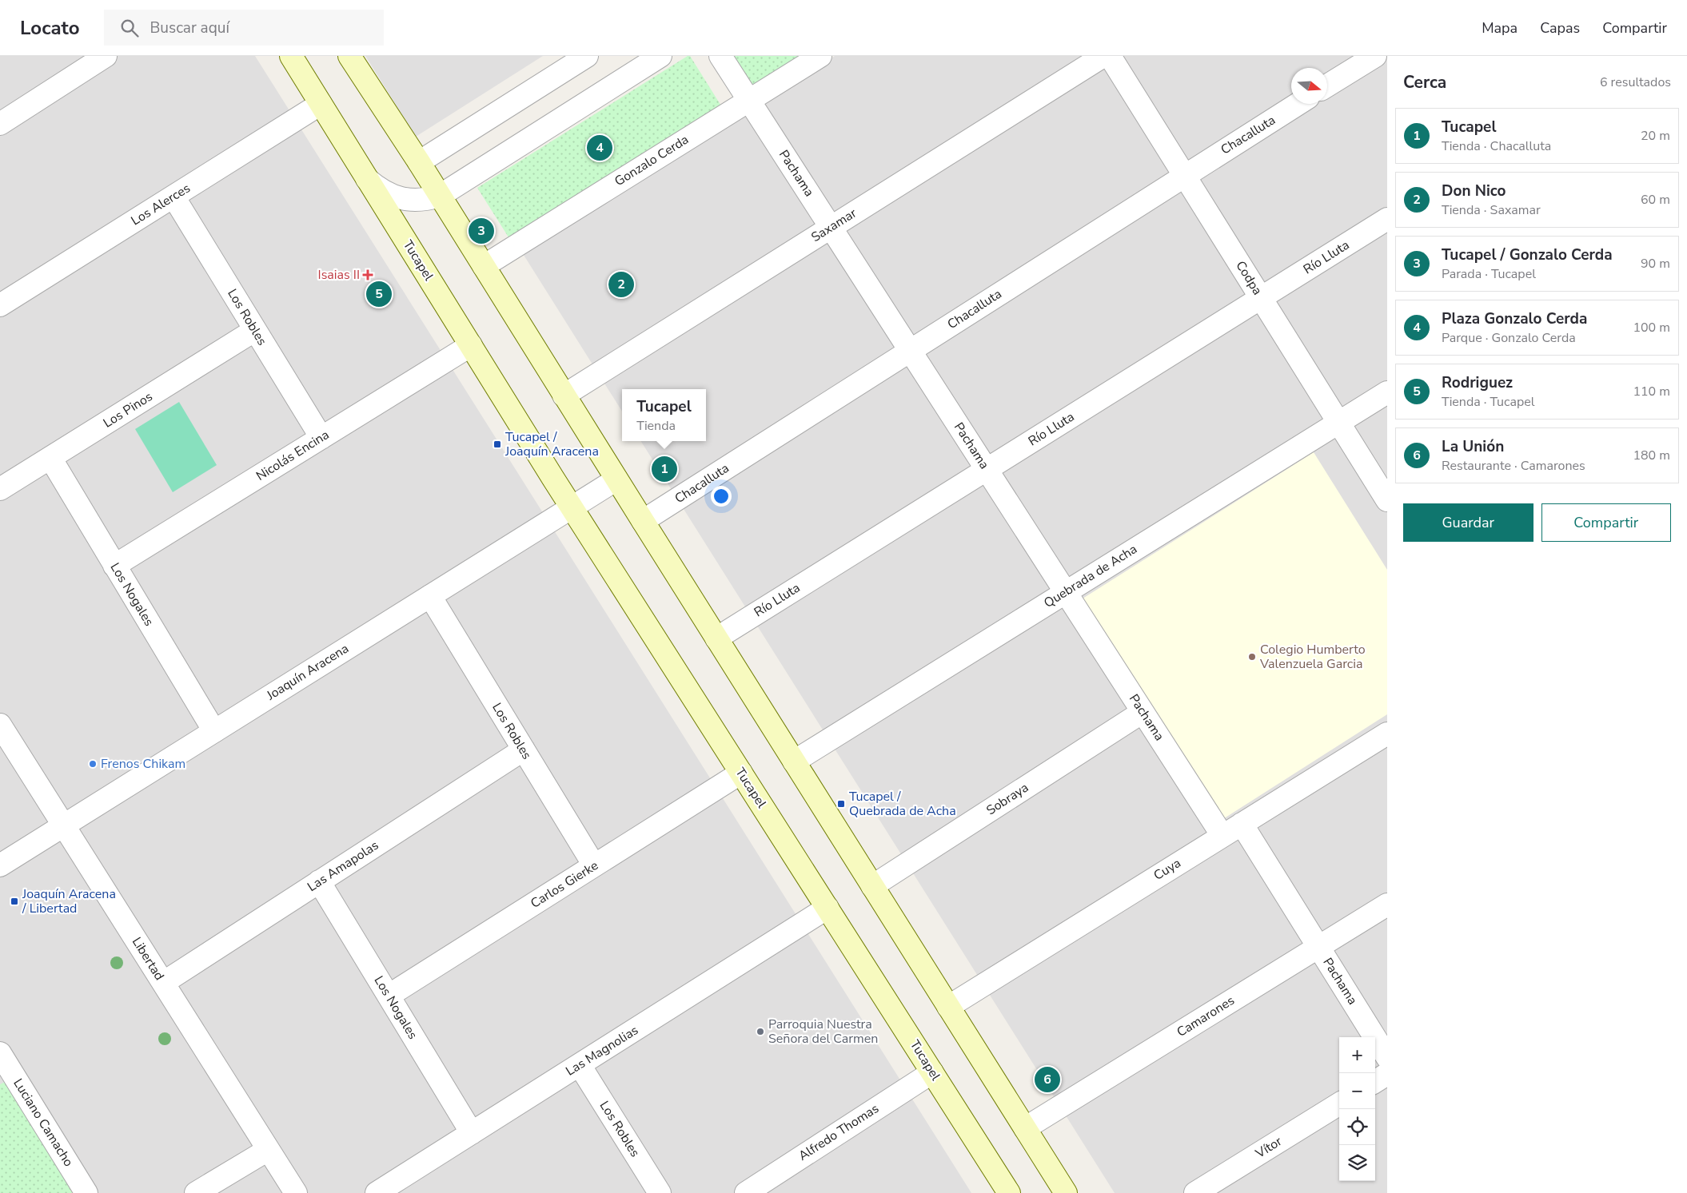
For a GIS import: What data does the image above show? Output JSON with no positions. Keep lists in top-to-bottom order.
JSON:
{
  "streets": {
    "main road": ["Tucapel"],
    "street": [
      "Chacalluta",
      "Gonzalo Cerda",
      "Pachama",
      "Los Alerces",
      "Saxamar",
      "Río Lluta",
      "Codpa",
      "Los Robles",
      "Los Pinos",
      "Nicolás Encina",
      "Quebrada de Acha",
      "Los Nogales",
      "Joaquín Aracena",
      "Sobraya",
      "Las Amapolas",
      "Cuya",
      "Carlos Gierke",
      "Libertad",
      "Camarones",
      "Las Magnolias",
      "Luciano Camacho",
      "Alfredo Thomas",
      "Vítor"
    ]
  },
  "crossings": [
    ["Chacalluta", "Pachama"],
    ["Chacalluta", "Codpa"],
    ["Gonzalo Cerda", "Pachama"],
    ["Pachama", "Saxamar"],
    ["Pachama", "Río Lluta"],
    ["Pachama", "Quebrada de Acha"],
    ["Pachama", "Sobraya"],
    ["Pachama", "Cuya"],
    ["Pachama", "Camarones"],
    ["Los Alerces", "Tucapel"],
    ["Los Alerces", "Los Robles"],
    ["Río Lluta", "Codpa"],
    ["Tucapel", "Nicolás Encina"],
    ["Tucapel", "Joaquín Aracena"],
    ["Tucapel", "Carlos Gierke"],
    ["Tucapel", "Las Magnolias"],
    ["Tucapel", "Alfredo Thomas"],
    ["Codpa", "Quebrada de Acha"],
    ["Los Robles", "Los Pinos"],
    ["Los Robles", "Nicolás Encina"],
    ["Los Robles", "Joaquín Aracena"],
    ["Los Robles", "Las Amapolas"],
    ["Los Robles", "Carlos Gierke"],
    ["Los Robles", "Las Magnolias"],
    ["Los Pinos", "Los Nogales"],
    ["Nicolás Encina", "Los Nogales"],
    ["Los Nogales", "Joaquín Aracena"],
    ["Los Nogales", "Las Amapolas"],
    ["Los Nogales", "Carlos Gierke"],
    ["Los Nogales", "Las Magnolias"],
    ["Joaquín Aracena", "Libertad"],
    ["Las Amapolas", "Libertad"]
  ],
  "places": {
    "health": ["Isaias II"],
    "transit": ["Tucapel / Joaquín Aracena", "Tucapel / Quebrada de Acha", "Joaquín Aracena / Libertad"],
    "other": ["Colegio Humberto Valenzuela Garcia", "Frenos Chikam", "Parroquia Nuestra Señora del Carmen"]
  },
  "north": "right",
  "page": {
    "header": "Locato",
    "search": "Buscar aquí",
    "nav": ["Mapa", "Capas", "Compartir"],
    "heading": ["Cerca", "6 resultados"],
    "list": [
      {
        "mark": "1",
        "name": "Tucapel",
        "note": "Tienda · Chacalluta",
        "value": "20 m"
      },
      {
        "mark": "2",
        "name": "Don Nico",
        "note": "Tienda · Saxamar",
        "value": "60 m"
      },
      {
        "mark": "3",
        "name": "Tucapel / Gonzalo Cerda",
        "note": "Parada · Tucapel",
        "value": "90 m"
      },
      {
        "mark": "4",
        "name": "Plaza Gonzalo Cerda",
        "note": "Parque · Gonzalo Cerda",
        "value": "100 m"
      },
      {
        "mark": "5",
        "name": "Rodriguez",
        "note": "Tienda · Tucapel",
        "value": "110 m"
      },
      {
        "mark": "6",
        "name": "La Unión",
        "note": "Restaurante · Camarones",
        "value": "180 m"
      }
    ],
    "pins": [
      "4",
      "3",
      "2",
      "5",
      "1",
      "6"
    ],
    "popup": ["Tucapel", "Tienda"],
    "buttons": ["Guardar", "Compartir"],
    "map_buttons": ["+", "−"]
  }
}
